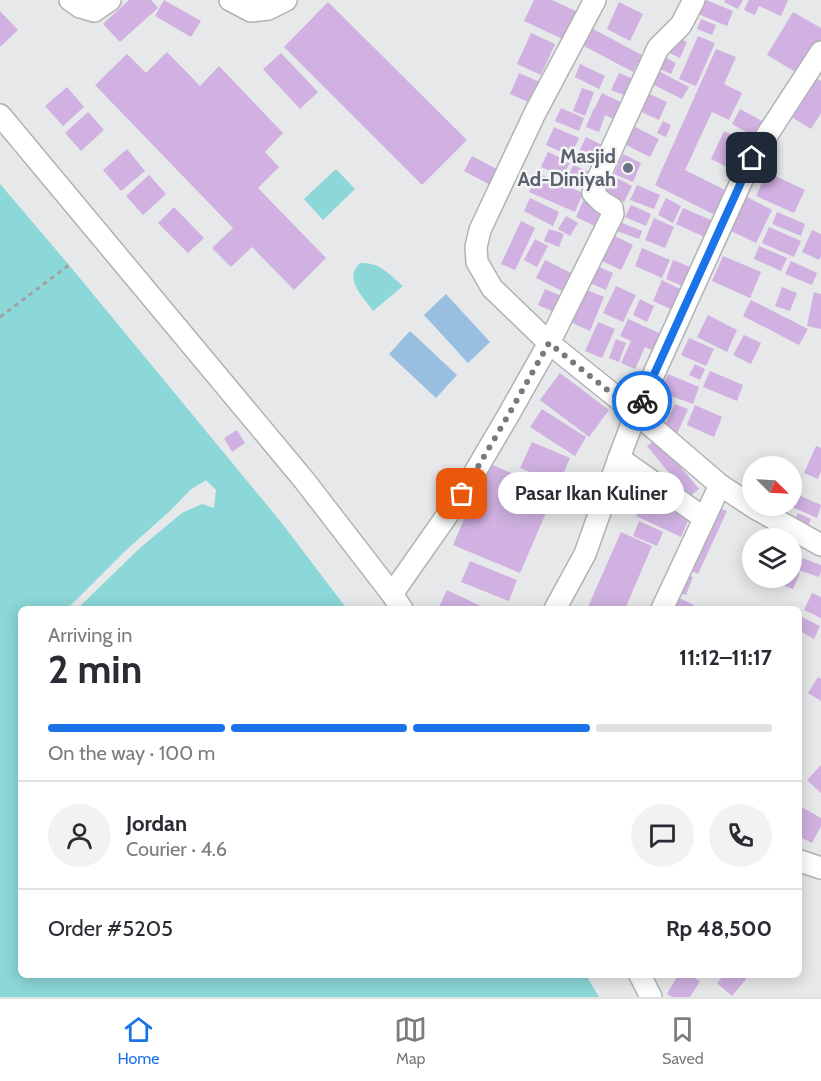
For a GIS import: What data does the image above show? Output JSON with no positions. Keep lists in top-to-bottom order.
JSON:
{
  "places": ["Masjid Ad-Diniyah", "Pasar Ikan Kuliner"],
  "north": "bottom right",
  "page": {
    "bubble": "Pasar Ikan Kuliner",
    "heading": ["2 min", "Arriving in", "11:12–11:17"],
    "panel": [
      "Jordan",
      "Courier · 4.6",
      "Order #5205",
      "Rp 48,500"
    ],
    "bar": "On the way · 100 m",
    "tabs": ["Home", "Map", "Saved"]
  }
}
